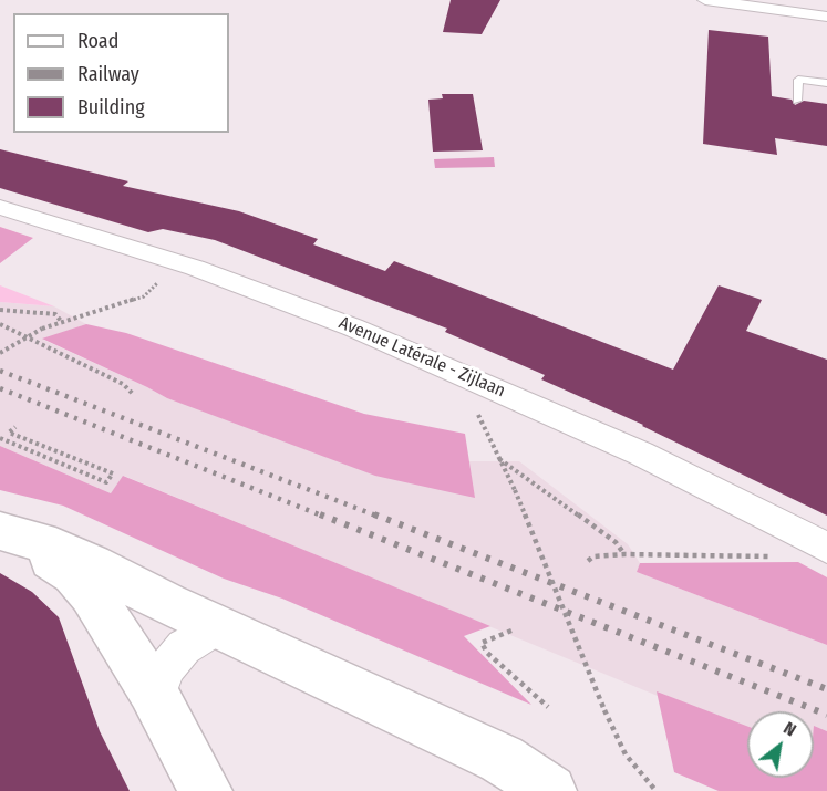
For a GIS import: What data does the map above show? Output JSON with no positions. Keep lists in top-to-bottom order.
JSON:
{
  "streets": {
    "street": ["Avenue Latérale - Zijlaan"]
  },
  "legend": ["Road", "Railway", "Building"],
  "north": "top right"
}
